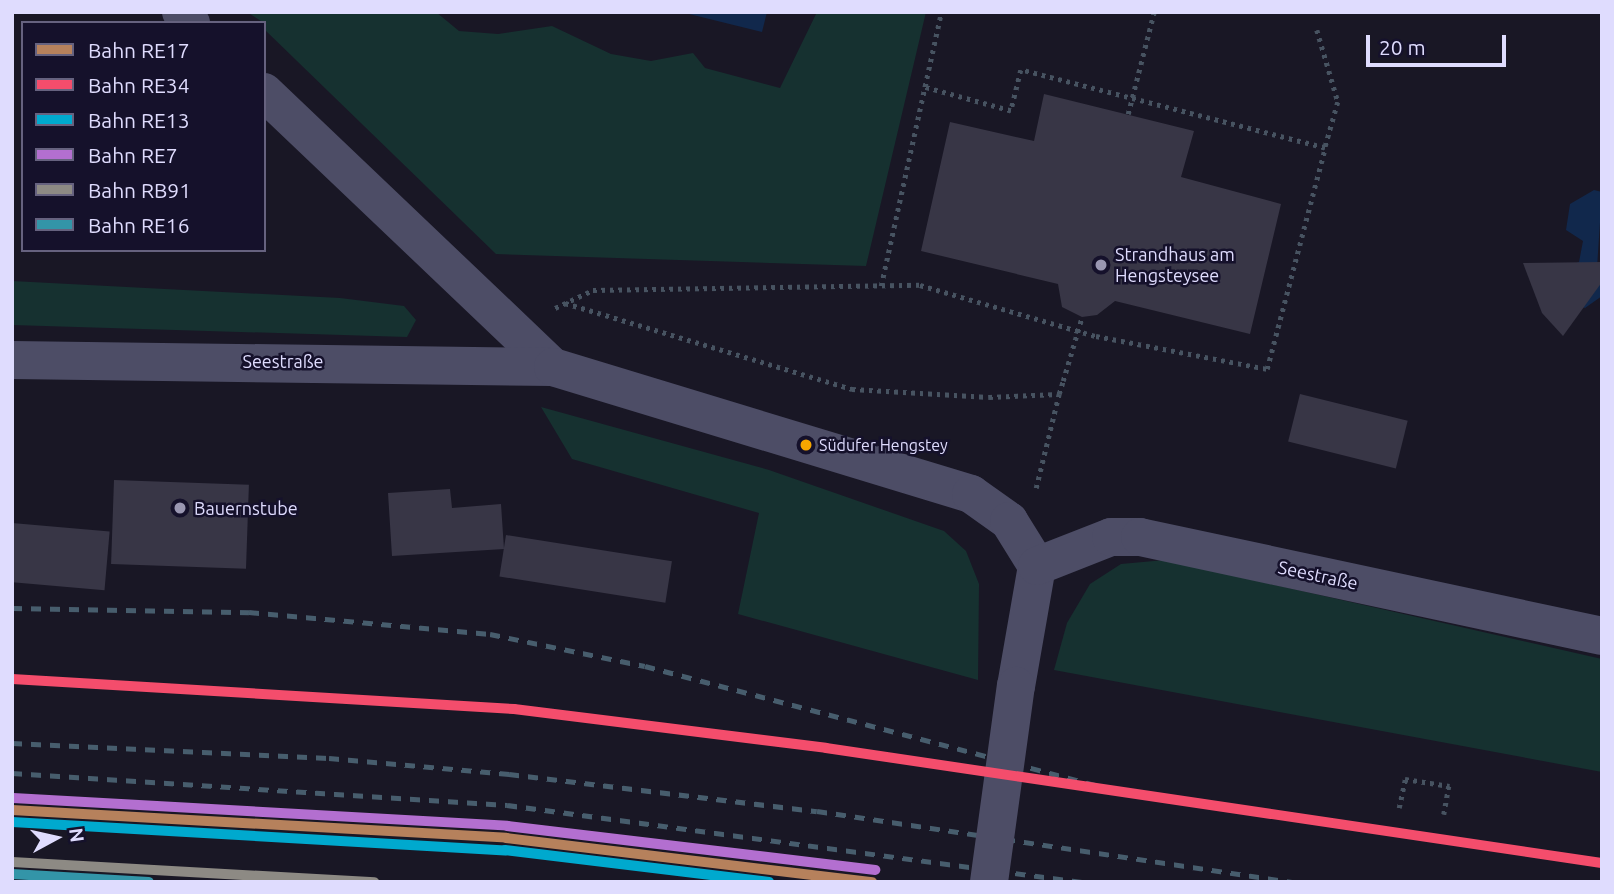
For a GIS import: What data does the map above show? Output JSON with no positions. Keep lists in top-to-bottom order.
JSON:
{
  "streets": {
    "street": ["Seestraße"]
  },
  "places": ["Strandhaus am Hengsteysee", "Südufer Hengstey", "Bauernstube"],
  "lines": [
    "rail line RE34",
    "rail line RE7",
    "rail line RE17",
    "rail line RE13",
    "rail line RB91",
    "rail line RE16"
  ],
  "legend": [
    "Bahn RE17",
    "Bahn RE34",
    "Bahn RE13",
    "Bahn RE7",
    "Bahn RB91",
    "Bahn RE16"
  ],
  "scale_bar": "20 m",
  "north": "right"
}
